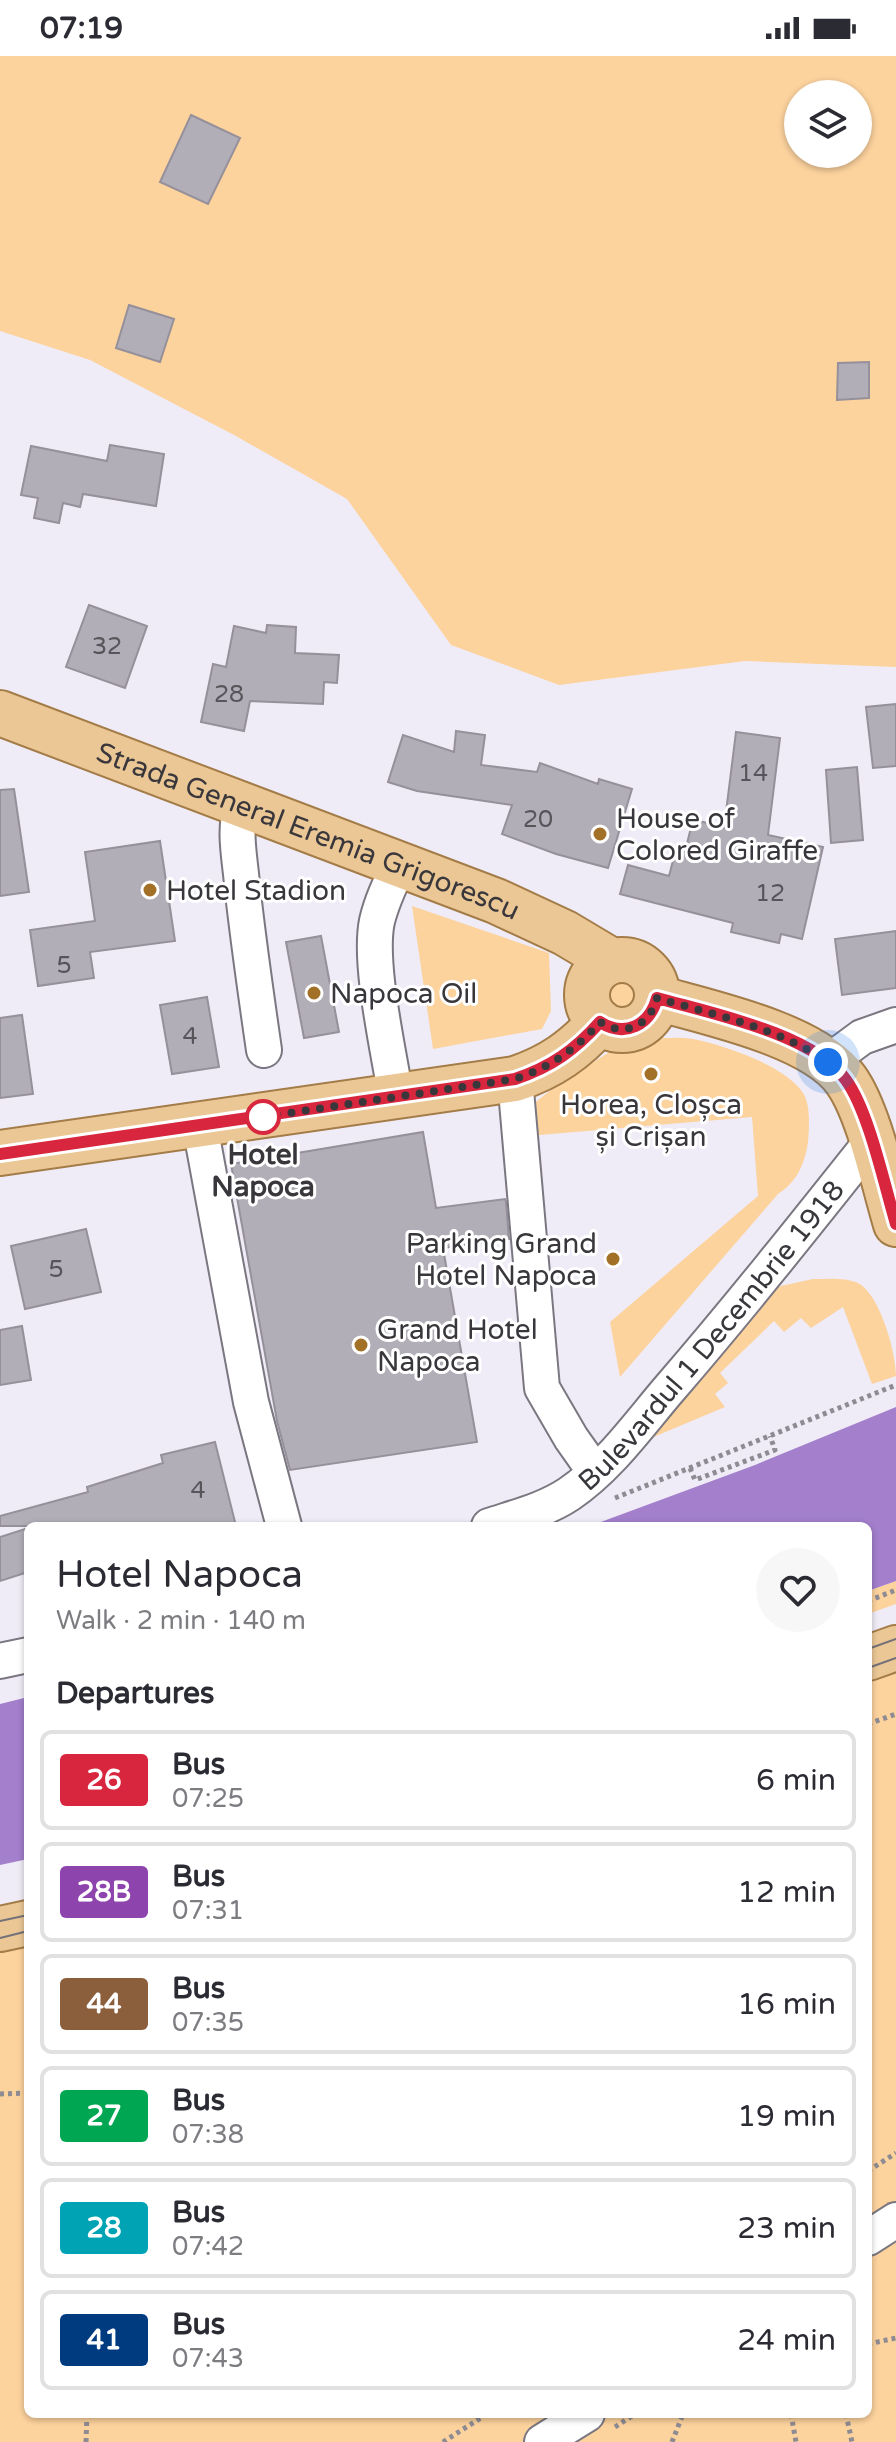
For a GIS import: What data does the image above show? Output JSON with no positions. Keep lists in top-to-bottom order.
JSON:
{
  "streets": {
    "main road": ["Strada General Eremia Grigorescu"],
    "street": ["Bulevardul 1 Decembrie 1918"]
  },
  "places": [
    "House of Colored Giraffe",
    "Hotel Stadion",
    "Napoca Oil",
    "Horea, Cloșca și Crișan",
    "Hotel Napoca",
    "Parking Grand Hotel Napoca",
    "Grand Hotel Napoca"
  ],
  "lines": ["bus line 26"],
  "house_numbers": [
    "32",
    "28",
    "14",
    "20",
    "12",
    "5",
    "4",
    "5",
    "4"
  ],
  "page": {
    "status": "07:19",
    "heading": [
      ["Hotel Napoca", "Walk · 2 min · 140 m"],
      "Departures"
    ],
    "list": [
      {
        "mark": "26",
        "name": "Bus",
        "note": "07:25",
        "value": "6 min"
      },
      {
        "mark": "28B",
        "name": "Bus",
        "note": "07:31",
        "value": "12 min"
      },
      {
        "mark": "44",
        "name": "Bus",
        "note": "07:35",
        "value": "16 min"
      },
      {
        "mark": "27",
        "name": "Bus",
        "note": "07:38",
        "value": "19 min"
      },
      {
        "mark": "28",
        "name": "Bus",
        "note": "07:42",
        "value": "23 min"
      },
      {
        "mark": "41",
        "name": "Bus",
        "note": "07:43",
        "value": "24 min"
      }
    ]
  }
}
